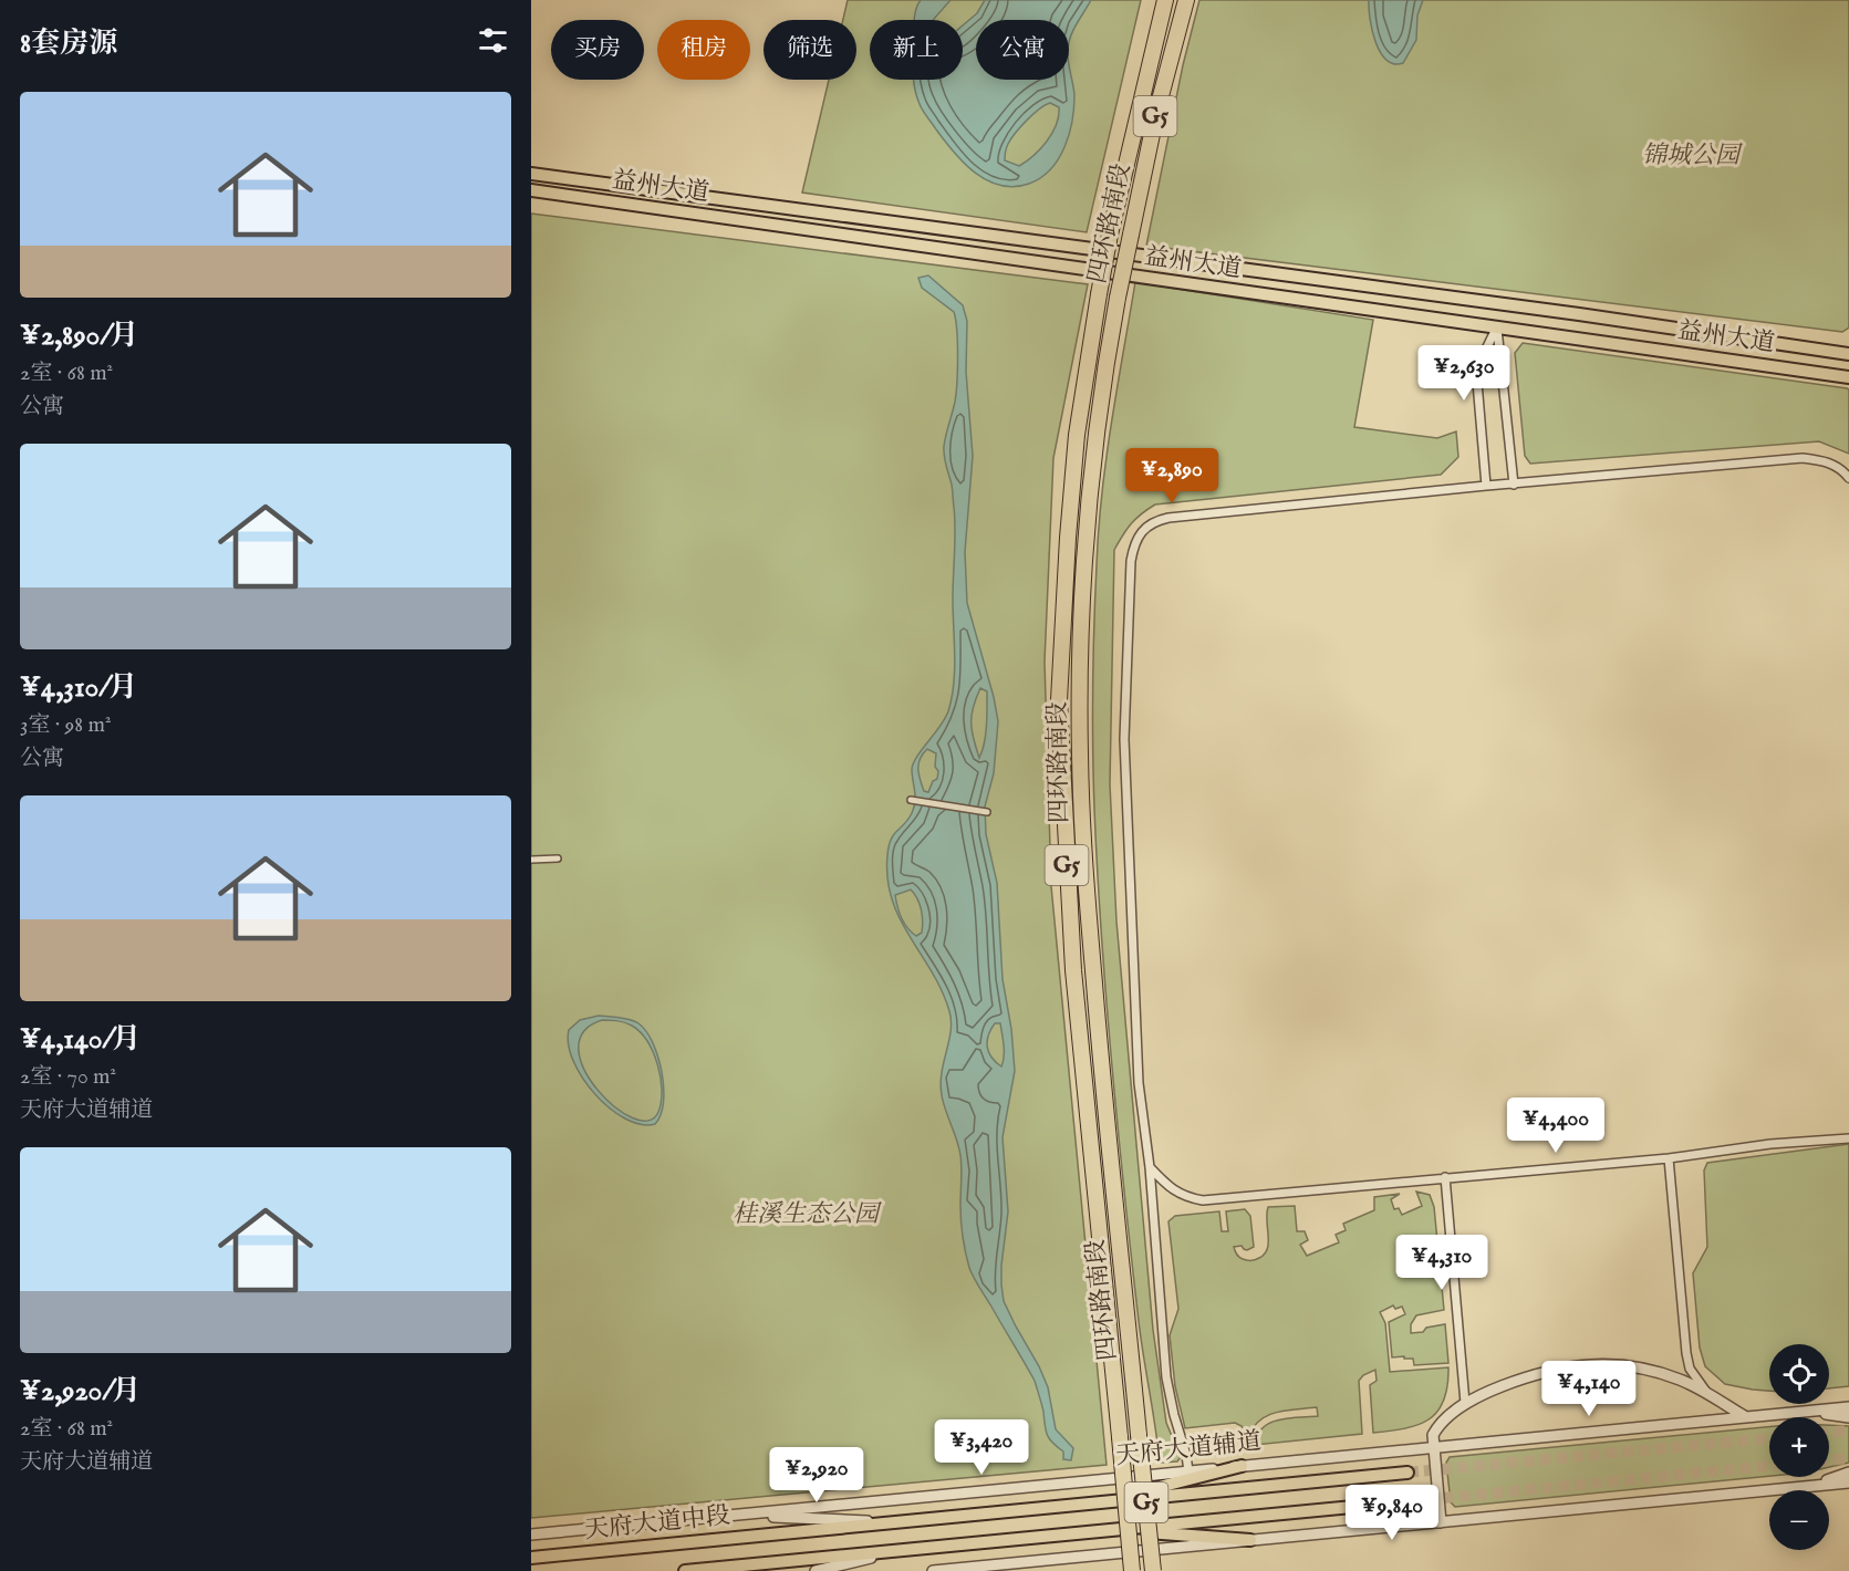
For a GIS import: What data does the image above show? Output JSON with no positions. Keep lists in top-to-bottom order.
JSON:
{
  "streets": {
    "highway": ["G5", "四环路南段"],
    "main road": ["益州大道", "天府大道中段"],
    "street": ["天府大道辅道"]
  },
  "parks": ["锦城公园", "桂溪生态公园"],
  "page": {
    "heading": "8套房源",
    "chip": [
      "买房",
      "租房",
      "筛选",
      "新上",
      "公寓"
    ],
    "list": [
      {
        "name": "¥2,890/月",
        "note": "2室 · 68 m² · 公寓"
      },
      {
        "name": "¥4,310/月",
        "note": "3室 · 98 m² · 公寓"
      },
      {
        "name": "¥4,140/月",
        "note": "2室 · 70 m² · 天府大道辅道"
      },
      {
        "name": "¥2,920/月",
        "note": "2室 · 68 m² · 天府大道辅道"
      }
    ],
    "price": [
      "¥2,630",
      "¥2,890",
      "¥4,400",
      "¥4,310",
      "¥4,140",
      "¥3,420",
      "¥2,920",
      "¥9,840"
    ],
    "map_buttons": ["+", "−"]
  }
}
